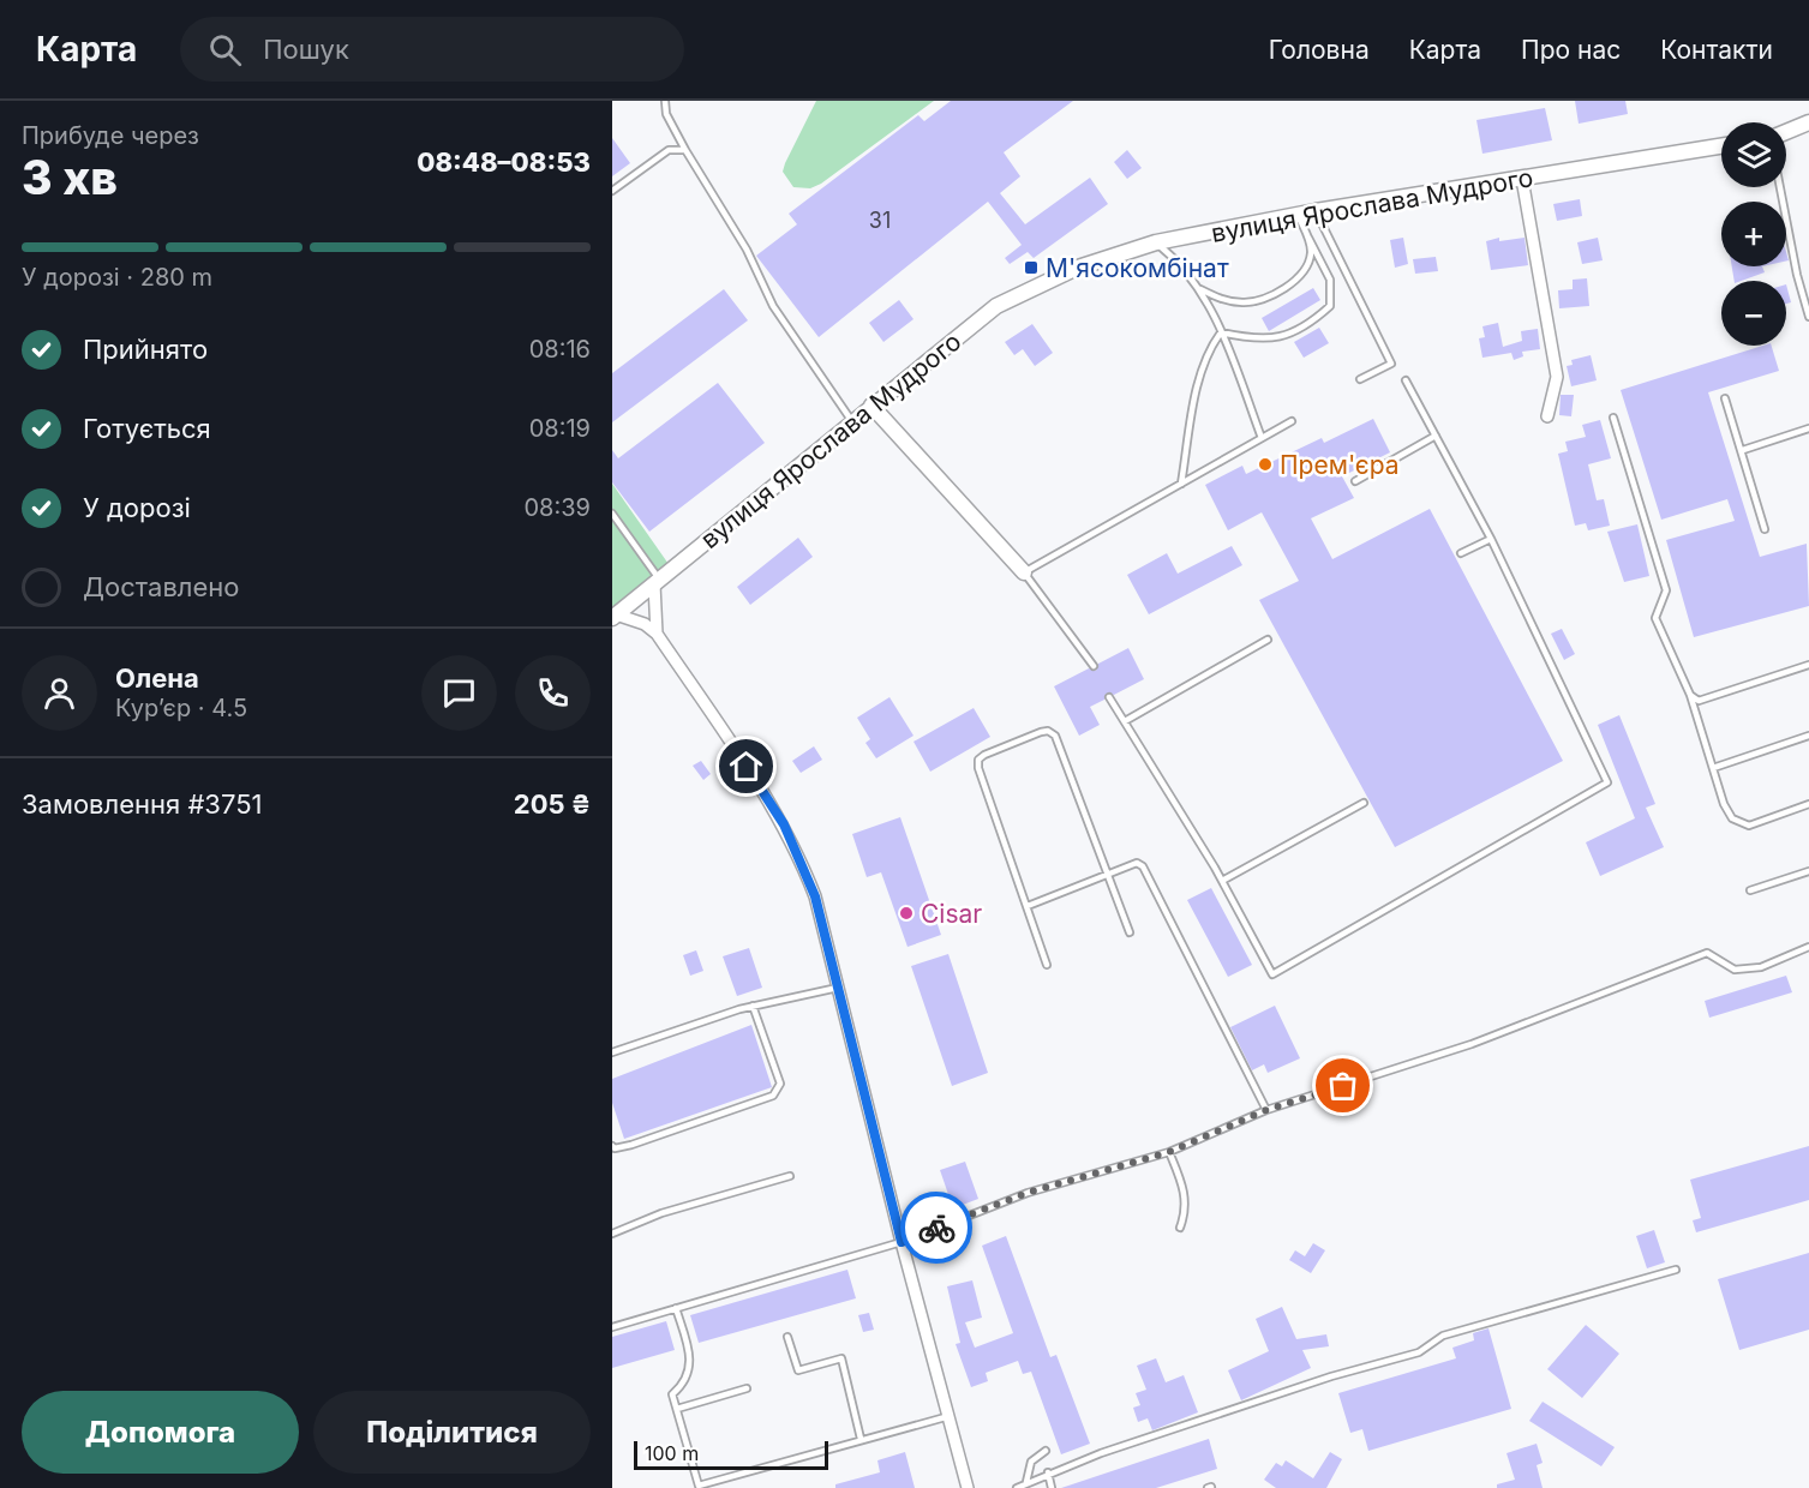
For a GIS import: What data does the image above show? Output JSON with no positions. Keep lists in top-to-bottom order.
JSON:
{
  "streets": {
    "main road": ["вулиця Ярослава Мудрого"]
  },
  "places": {
    "transit": ["М'ясокомбінат"],
    "other": ["Прем'єра", "Cisar"]
  },
  "house_numbers": ["31"],
  "scale_bar": "100 m",
  "page": {
    "header": "Карта",
    "search": "Пошук",
    "nav": [
      "Головна",
      "Карта",
      "Про нас",
      "Контакти"
    ],
    "heading": ["3 хв", "Прибуде через", "08:48–08:53"],
    "panel": [
      "Олена",
      "Кур’єр · 4.5",
      "Замовлення #3751",
      "205 ₴"
    ],
    "map_buttons": ["+", "−"],
    "bar": "У дорозі · 280 m",
    "list": [
      ["Прийнято", "08:16"],
      ["Готується", "08:19"],
      ["У дорозі", "08:39"],
      "Доставлено"
    ],
    "buttons": ["Допомога", "Поділитися"],
    "scale": "100 m"
  }
}
